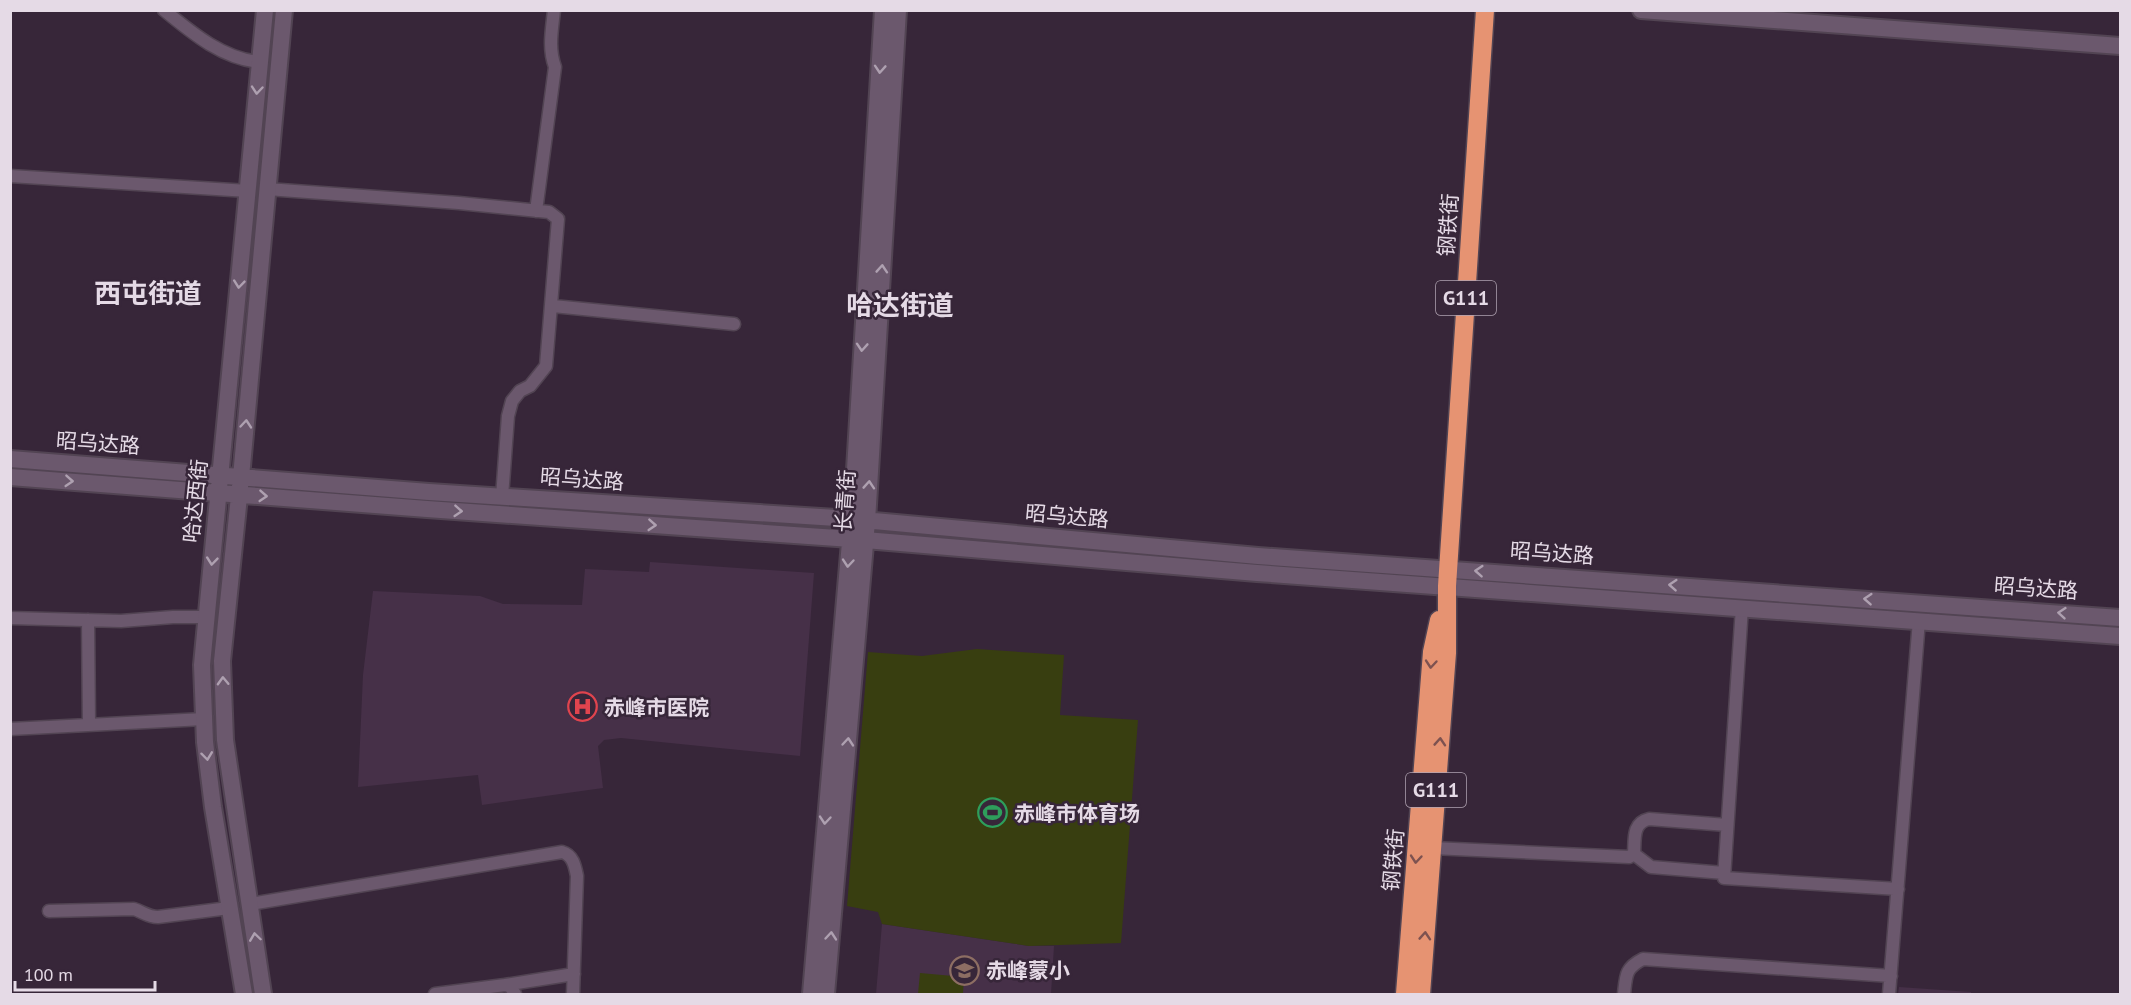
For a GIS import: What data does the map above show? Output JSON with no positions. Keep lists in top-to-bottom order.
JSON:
{
  "streets": {
    "highway": ["钢铁街", "G111"],
    "main road": ["昭乌达路", "哈达西街", "长青街"]
  },
  "crossings": [
    ["钢铁街", "昭乌达路"],
    ["昭乌达路", "哈达西街"],
    ["昭乌达路", "长青街"]
  ],
  "districts": ["西屯街道", "哈达街道"],
  "places": {
    "hospital": ["赤峰市医院"],
    "sports": ["赤峰市体育场"],
    "school or university": ["赤峰蒙小"]
  },
  "scale_bar": "100 m"
}
